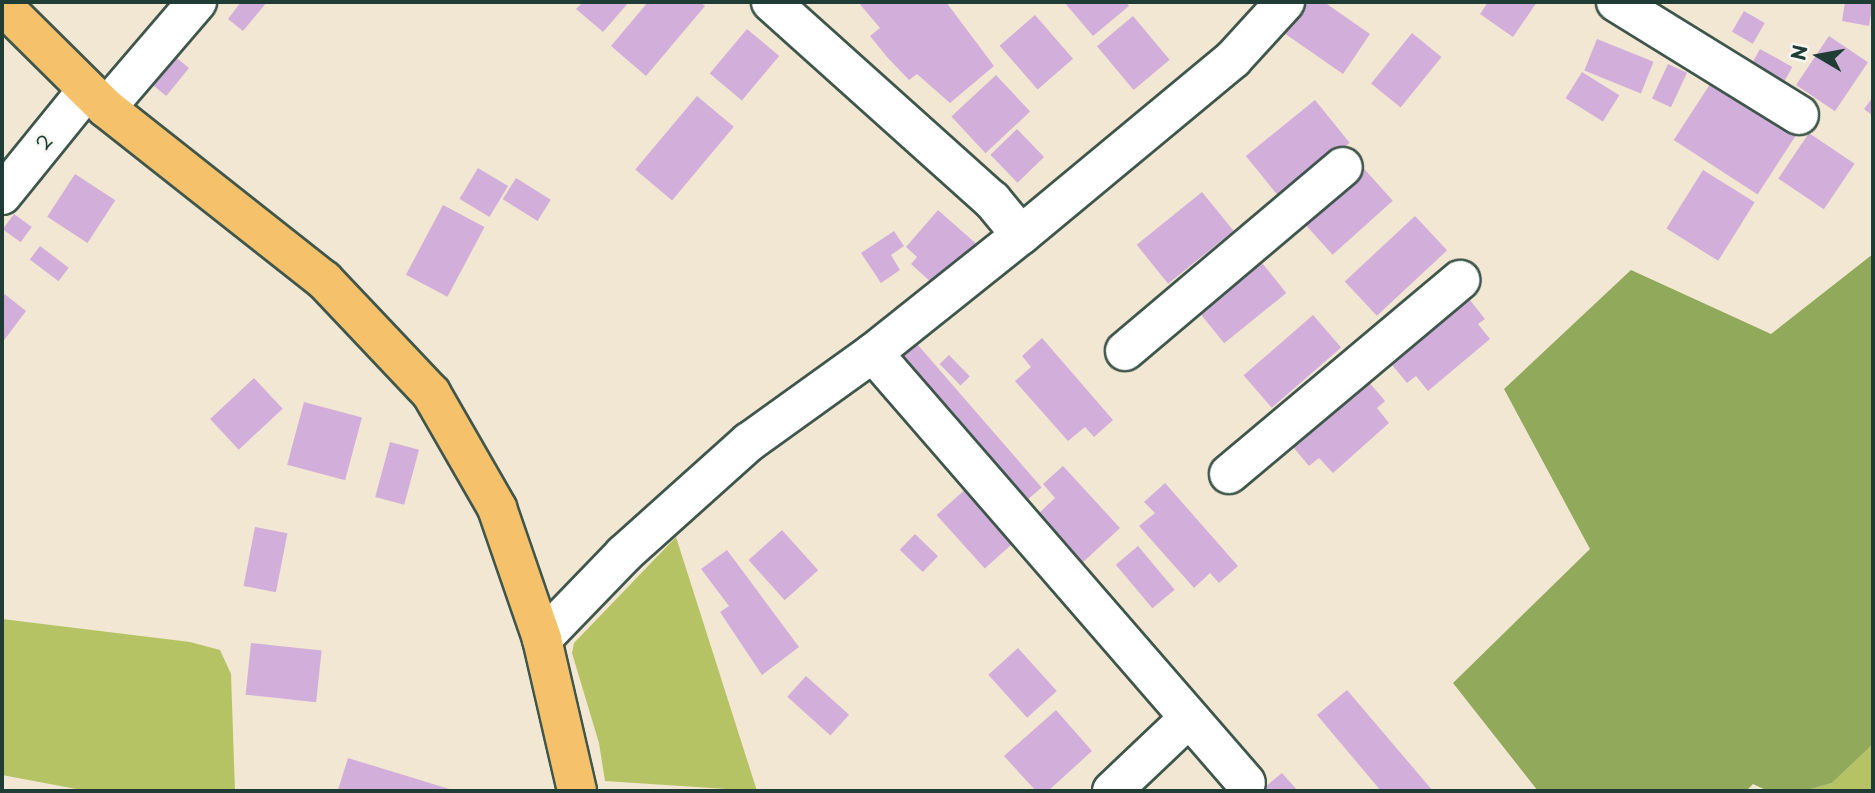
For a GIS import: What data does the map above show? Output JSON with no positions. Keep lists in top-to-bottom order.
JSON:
{
  "streets": {
    "street": ["2"]
  },
  "north": "left"
}
